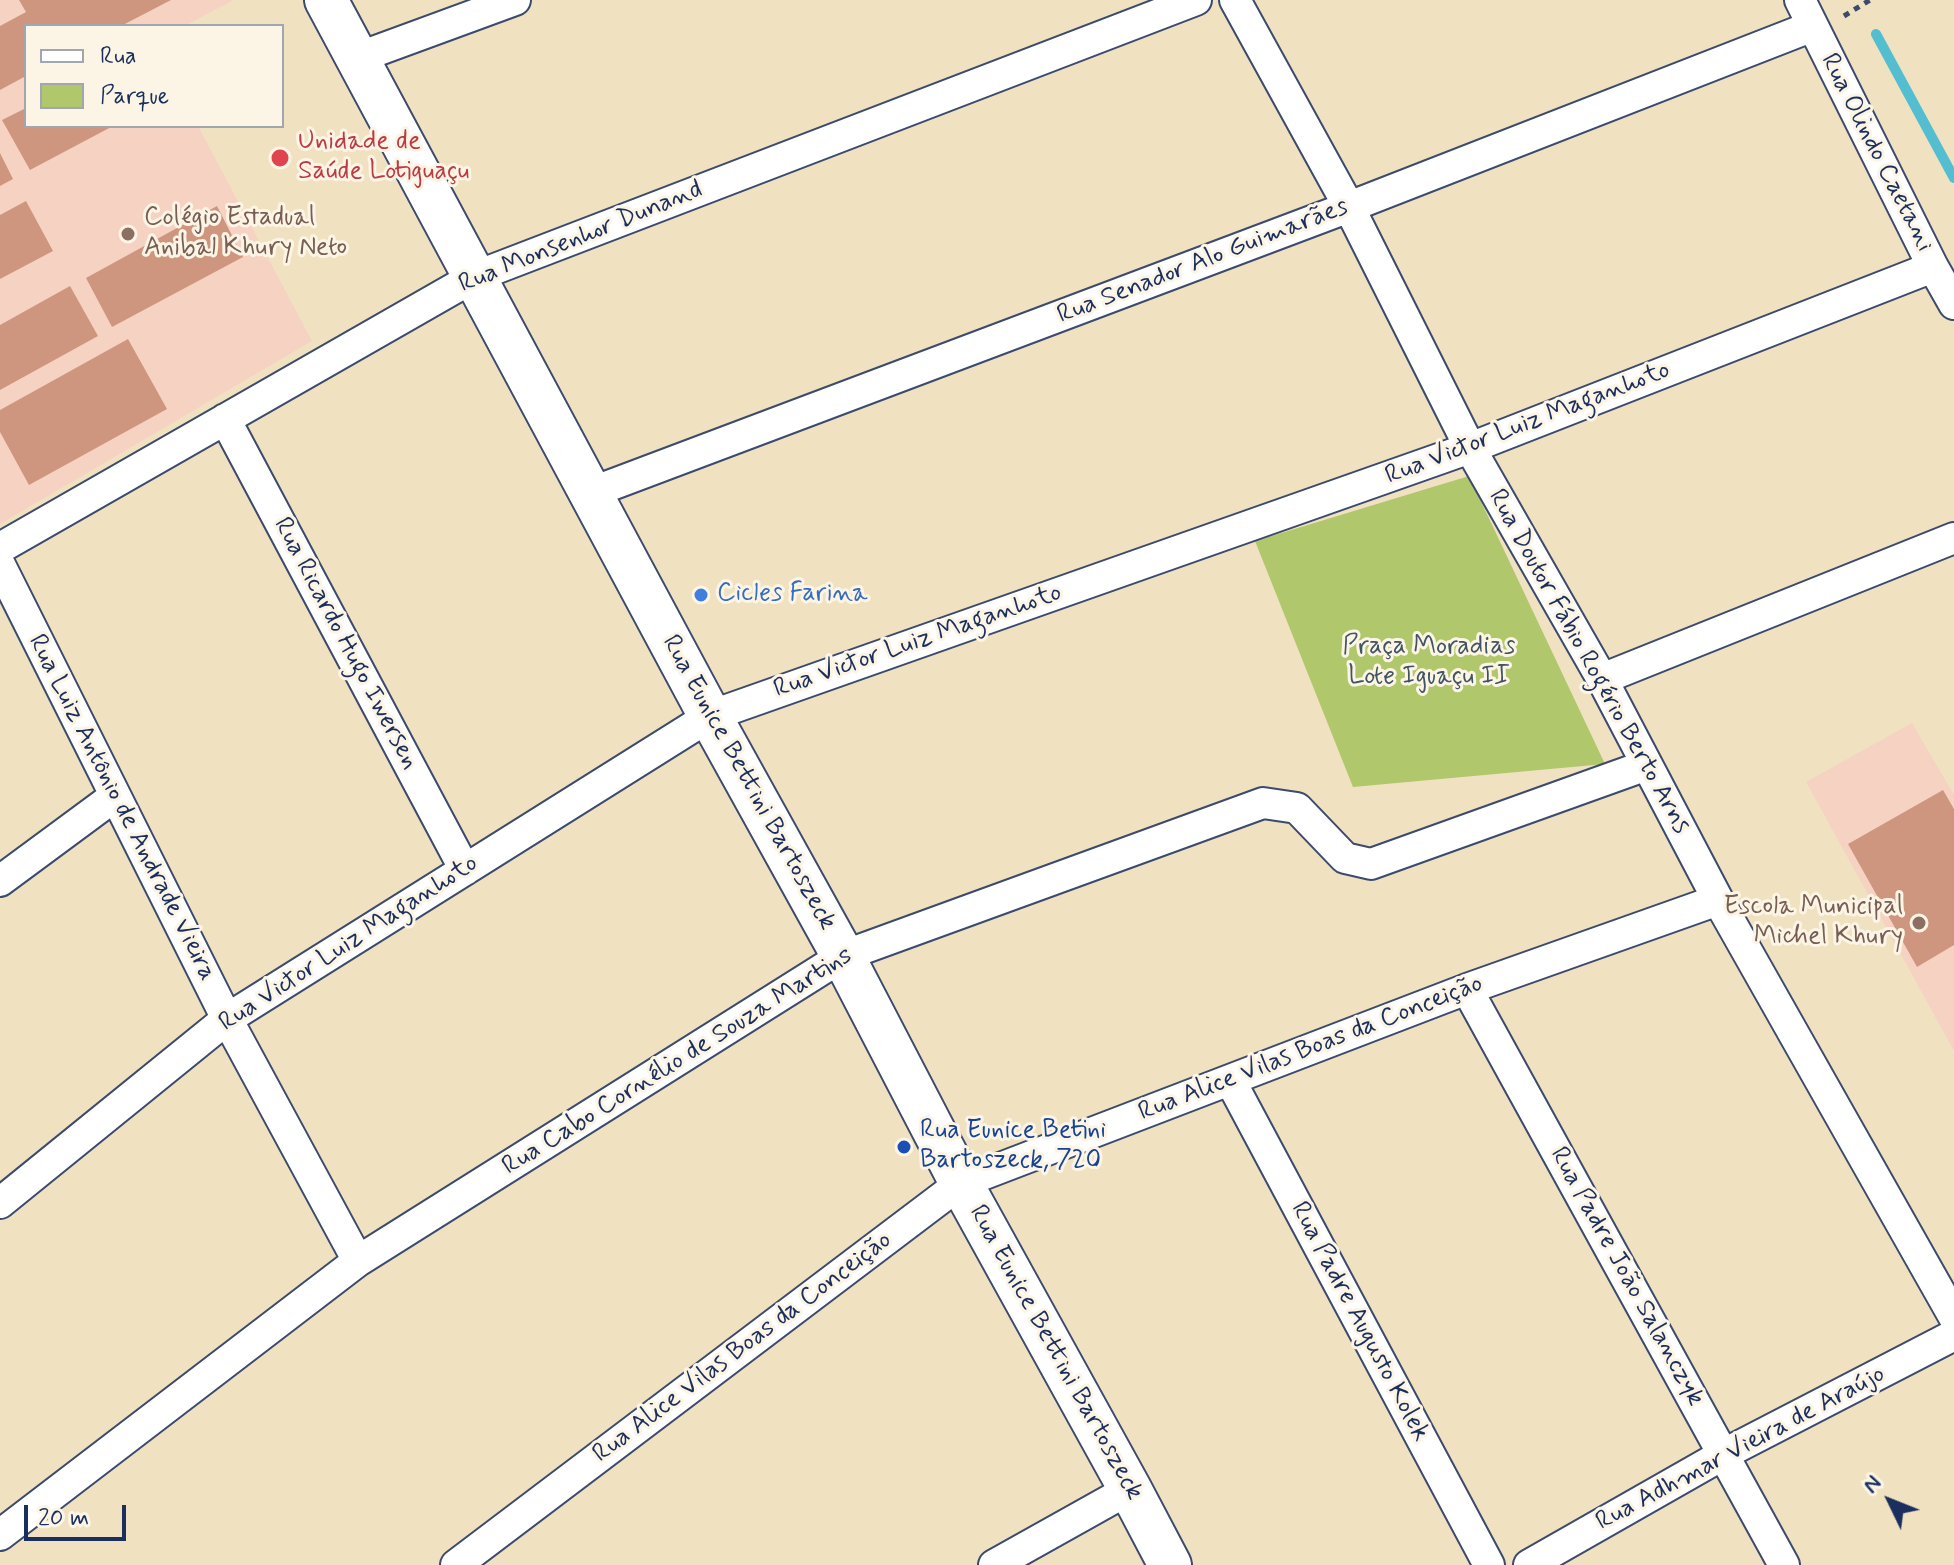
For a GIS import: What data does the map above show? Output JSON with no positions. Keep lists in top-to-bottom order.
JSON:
{
  "streets": {
    "street": [
      "Rua Olindo Caetani",
      "Rua Monsenhor Dunand",
      "Rua Senador Alo Guimarães",
      "Rua Victor Luiz Maganhoto",
      "Rua Ricardo Hugo Iwersen",
      "Rua Doutor Fábio Rogério Berto Arns",
      "Rua Eunice Bettini Bartoszeck",
      "Rua Luiz Antônio de Andrade Vieira",
      "Rua Alice Vilas Boas da Conceição",
      "Rua Cabo Cornélio de Souza Martins",
      "Rua Padre João Salanczyk",
      "Rua Padre Augusto Kolek",
      "Rua Adhmar Vieira de Araújo"
    ]
  },
  "crossings": [
    ["Rua Olindo Caetani", "Rua Senador Alo Guimarães"],
    ["Rua Olindo Caetani", "Rua Victor Luiz Maganhoto"],
    ["Rua Monsenhor Dunand", "Rua Ricardo Hugo Iwersen"],
    ["Rua Monsenhor Dunand", "Rua Eunice Bettini Bartoszeck"],
    ["Rua Senador Alo Guimarães", "Rua Doutor Fábio Rogério Berto Arns"],
    ["Rua Senador Alo Guimarães", "Rua Eunice Bettini Bartoszeck"],
    ["Rua Victor Luiz Maganhoto", "Rua Ricardo Hugo Iwersen"],
    ["Rua Victor Luiz Maganhoto", "Rua Doutor Fábio Rogério Berto Arns"],
    ["Rua Victor Luiz Maganhoto", "Rua Eunice Bettini Bartoszeck"],
    ["Rua Victor Luiz Maganhoto", "Rua Luiz Antônio de Andrade Vieira"],
    ["Rua Doutor Fábio Rogério Berto Arns", "Rua Alice Vilas Boas da Conceição"],
    ["Rua Doutor Fábio Rogério Berto Arns", "Rua Cabo Cornélio de Souza Martins"],
    ["Rua Eunice Bettini Bartoszeck", "Rua Alice Vilas Boas da Conceição"],
    ["Rua Eunice Bettini Bartoszeck", "Rua Cabo Cornélio de Souza Martins"],
    ["Rua Luiz Antônio de Andrade Vieira", "Rua Cabo Cornélio de Souza Martins"],
    ["Rua Alice Vilas Boas da Conceição", "Rua Padre João Salanczyk"],
    ["Rua Alice Vilas Boas da Conceição", "Rua Padre Augusto Kolek"],
    ["Rua Padre João Salanczyk", "Rua Adhmar Vieira de Araújo"]
  ],
  "parks": ["Praça Moradias Lote Iguaçu II"],
  "places": [
    "Unidade de Saúde Lotiguaçu",
    "Colégio Estadual Anibal Khury Neto",
    "Cicles Farina",
    "Escola Municipal Michel Khury",
    "Rua Eunice Betini Bartoszeck, 720"
  ],
  "legend": ["Rua", "Parque"],
  "scale_bar": "20 m",
  "north": "top left"
}
